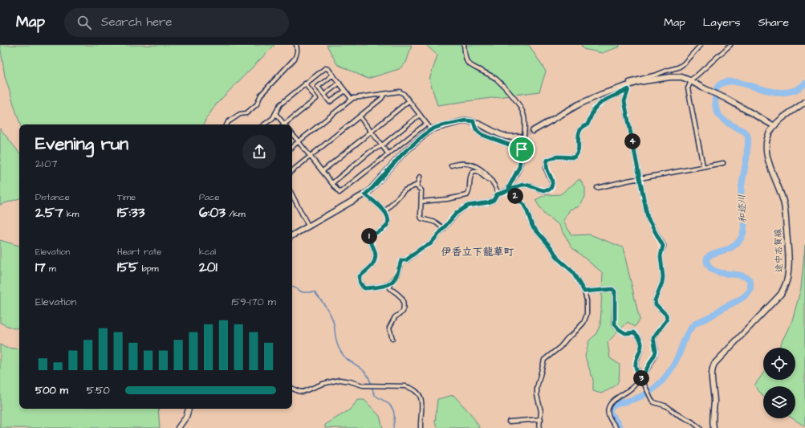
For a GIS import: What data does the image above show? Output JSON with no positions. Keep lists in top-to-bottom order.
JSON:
{
  "streets": {
    "street": ["途中志賀線"]
  },
  "districts": ["伊香立下龍華町"],
  "water": ["和迩川"],
  "page": {
    "header": "Map",
    "search": "Search here",
    "nav": ["Map", "Layers", "Share"],
    "heading": ["Evening run", "21:07"],
    "pins": [
      "4",
      "2",
      "1",
      "3"
    ],
    "stats": [
      ["Distance", "2.57 km"],
      ["Time", "15:33"],
      ["Pace", "6:03 /km"],
      ["Elevation", "17 m"],
      ["Heart rate", "155 bpm"],
      ["kcal", "201"]
    ],
    "chart": ["Elevation", "159–170 m"],
    "list": [
      {
        "name": "500 m",
        "note": "5:50"
      }
    ]
  }
}
